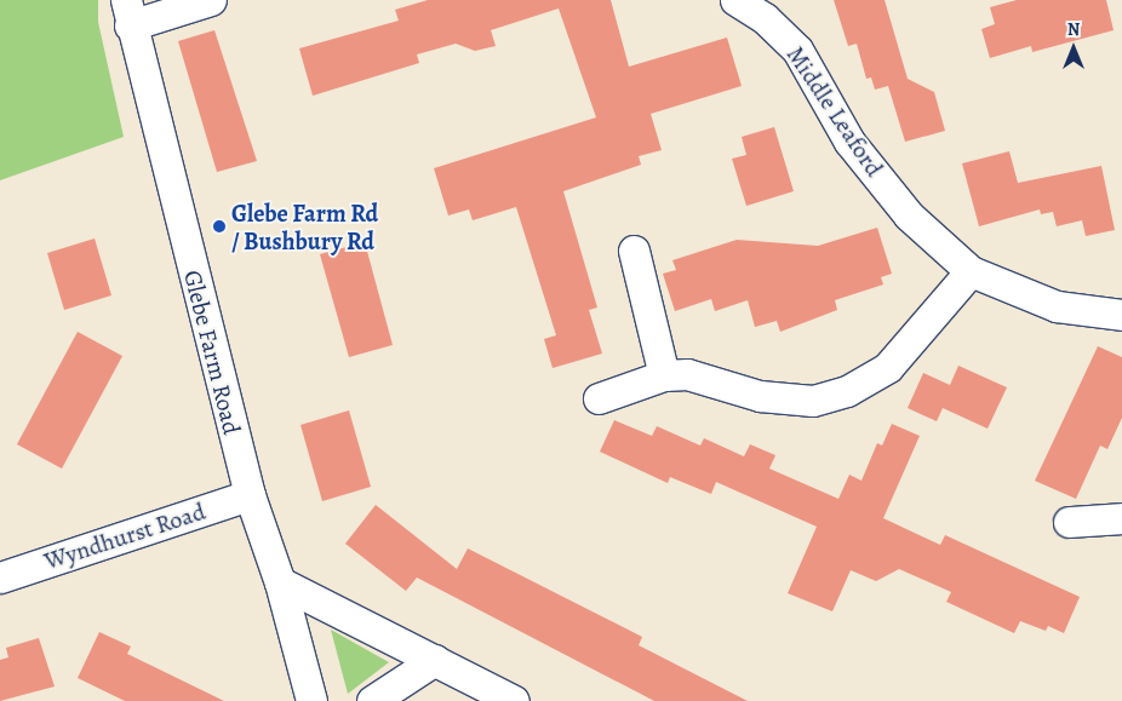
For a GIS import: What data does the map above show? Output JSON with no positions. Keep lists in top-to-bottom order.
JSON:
{
  "streets": {
    "street": ["Middle Leaford", "Glebe Farm Road", "Wyndhurst Road"]
  },
  "crossings": [
    ["Glebe Farm Road", "Wyndhurst Road"]
  ],
  "places": ["Glebe Farm Rd / Bushbury Rd"],
  "north": "top"
}
